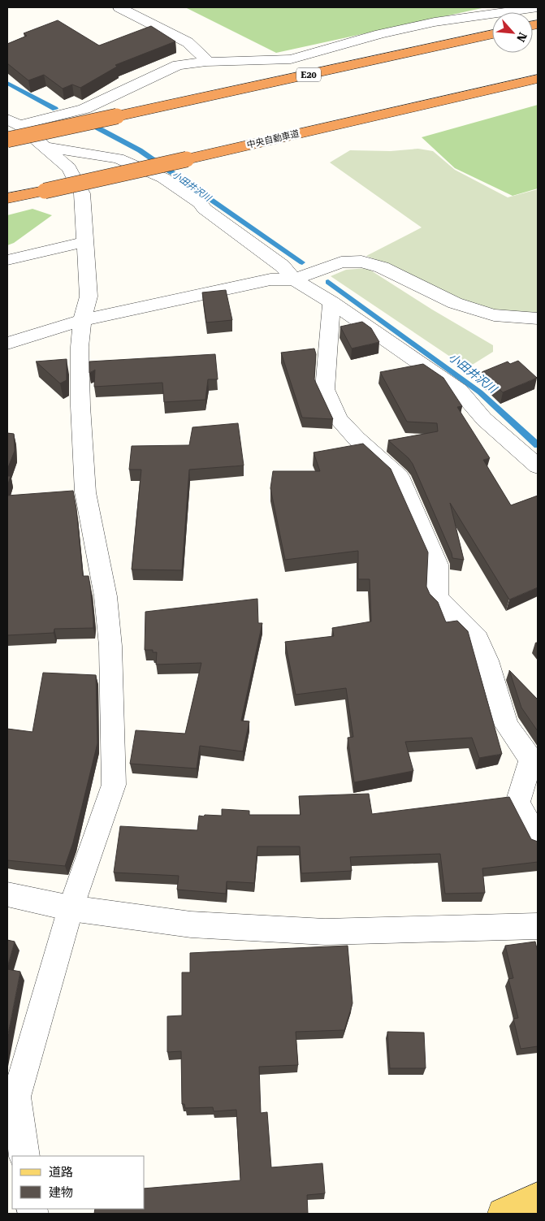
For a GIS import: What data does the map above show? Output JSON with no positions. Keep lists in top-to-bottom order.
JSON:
{
  "streets": {
    "highway": ["E20", "中央自動車道"]
  },
  "water": ["小田井沢川"],
  "legend": ["道路", "建物"],
  "north": "bottom right"
}
